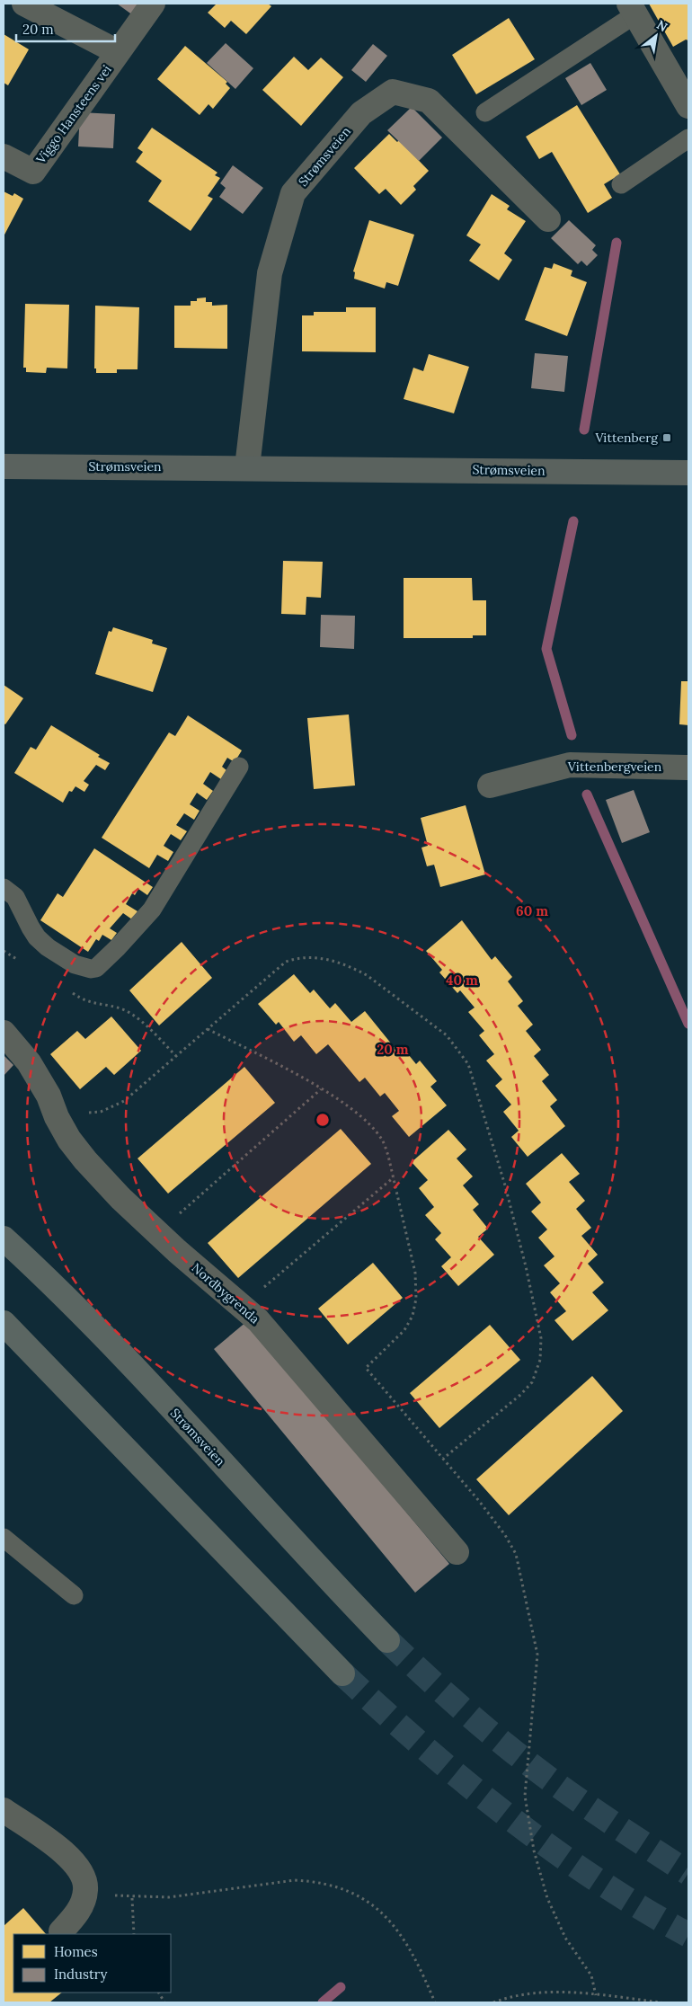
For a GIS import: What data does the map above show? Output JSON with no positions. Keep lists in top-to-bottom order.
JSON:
{
  "streets": {
    "highway": ["Strømsveien"],
    "street": ["Viggo Hansteens vei", "Vittenbergveien", "Nordbygrenda"]
  },
  "places": {
    "transit": ["Vittenberg"]
  },
  "legend": ["Homes", "Industry"],
  "scale_bar": "20 m",
  "north": "top right",
  "rings": ["60 m", "40 m", "20 m"]
}
